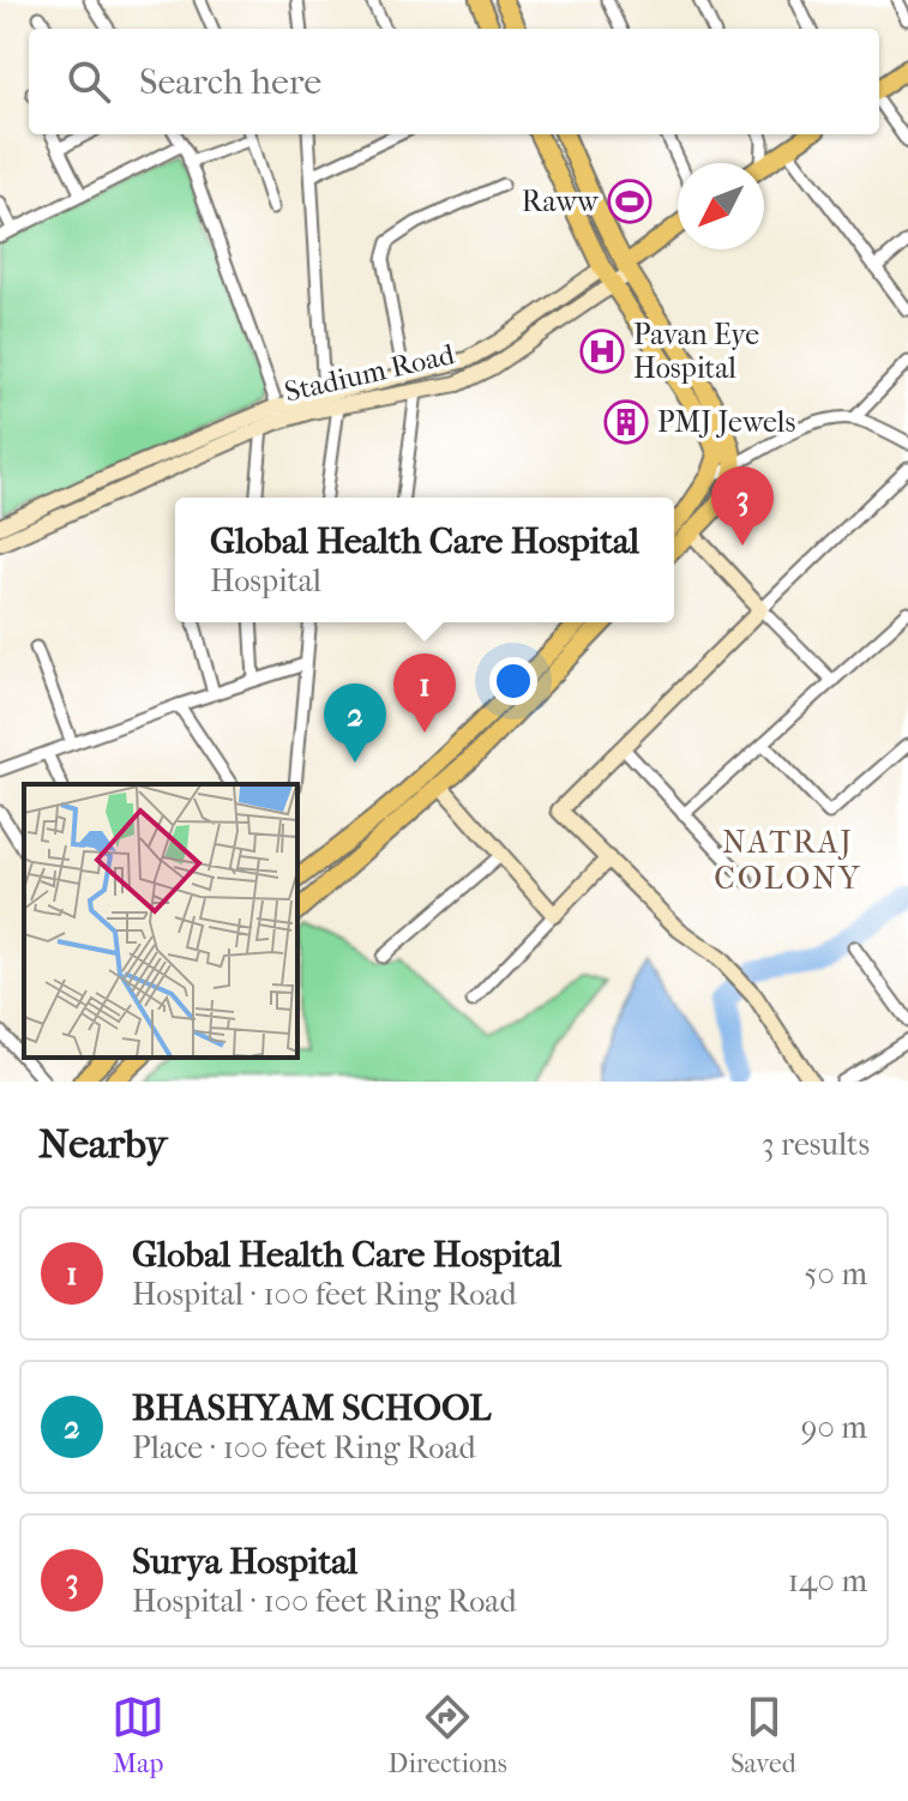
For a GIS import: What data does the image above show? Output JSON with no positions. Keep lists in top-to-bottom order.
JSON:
{
  "streets": {
    "street": ["Stadium Road"]
  },
  "districts": ["NATRAJ COLONY"],
  "places": {
    "sports": ["Raww"],
    "hospital": ["Pavan Eye Hospital"],
    "building": ["PMJ Jewels"]
  },
  "north": "bottom left",
  "page": {
    "search": "Search here",
    "pins": ["3", "1", "2"],
    "popup": ["Global Health Care Hospital", "Hospital"],
    "heading": ["Nearby", "3 results"],
    "list": [
      {
        "mark": "1",
        "name": "Global Health Care Hospital",
        "note": "Hospital · 100 feet Ring Road",
        "value": "50 m"
      },
      {
        "mark": "2",
        "name": "BHASHYAM SCHOOL",
        "note": "Place · 100 feet Ring Road",
        "value": "90 m"
      },
      {
        "mark": "3",
        "name": "Surya Hospital",
        "note": "Hospital · 100 feet Ring Road",
        "value": "140 m"
      }
    ],
    "nav": ["Map", "Directions", "Saved"]
  }
}
